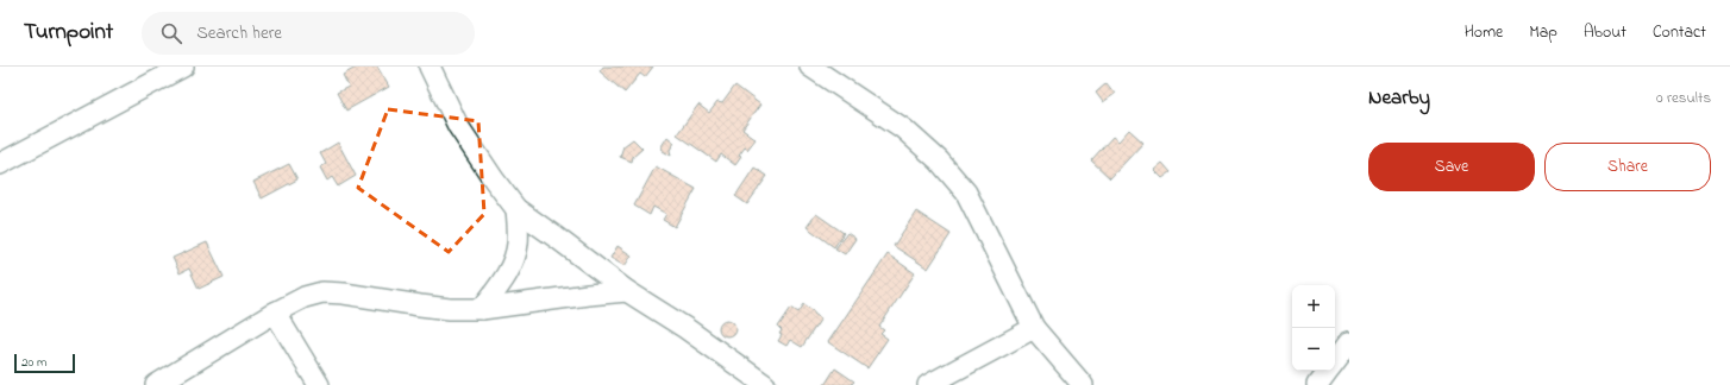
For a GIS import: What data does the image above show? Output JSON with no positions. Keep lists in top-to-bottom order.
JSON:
{
  "scale_bar": "20 m",
  "page": {
    "header": "Turnpoint",
    "search": "Search here",
    "nav": [
      "Home",
      "Map",
      "About",
      "Contact"
    ],
    "heading": ["Nearby", "0 results"],
    "buttons": ["Save", "Share"],
    "map_buttons": ["+", "−"],
    "scale": "20 m"
  }
}
